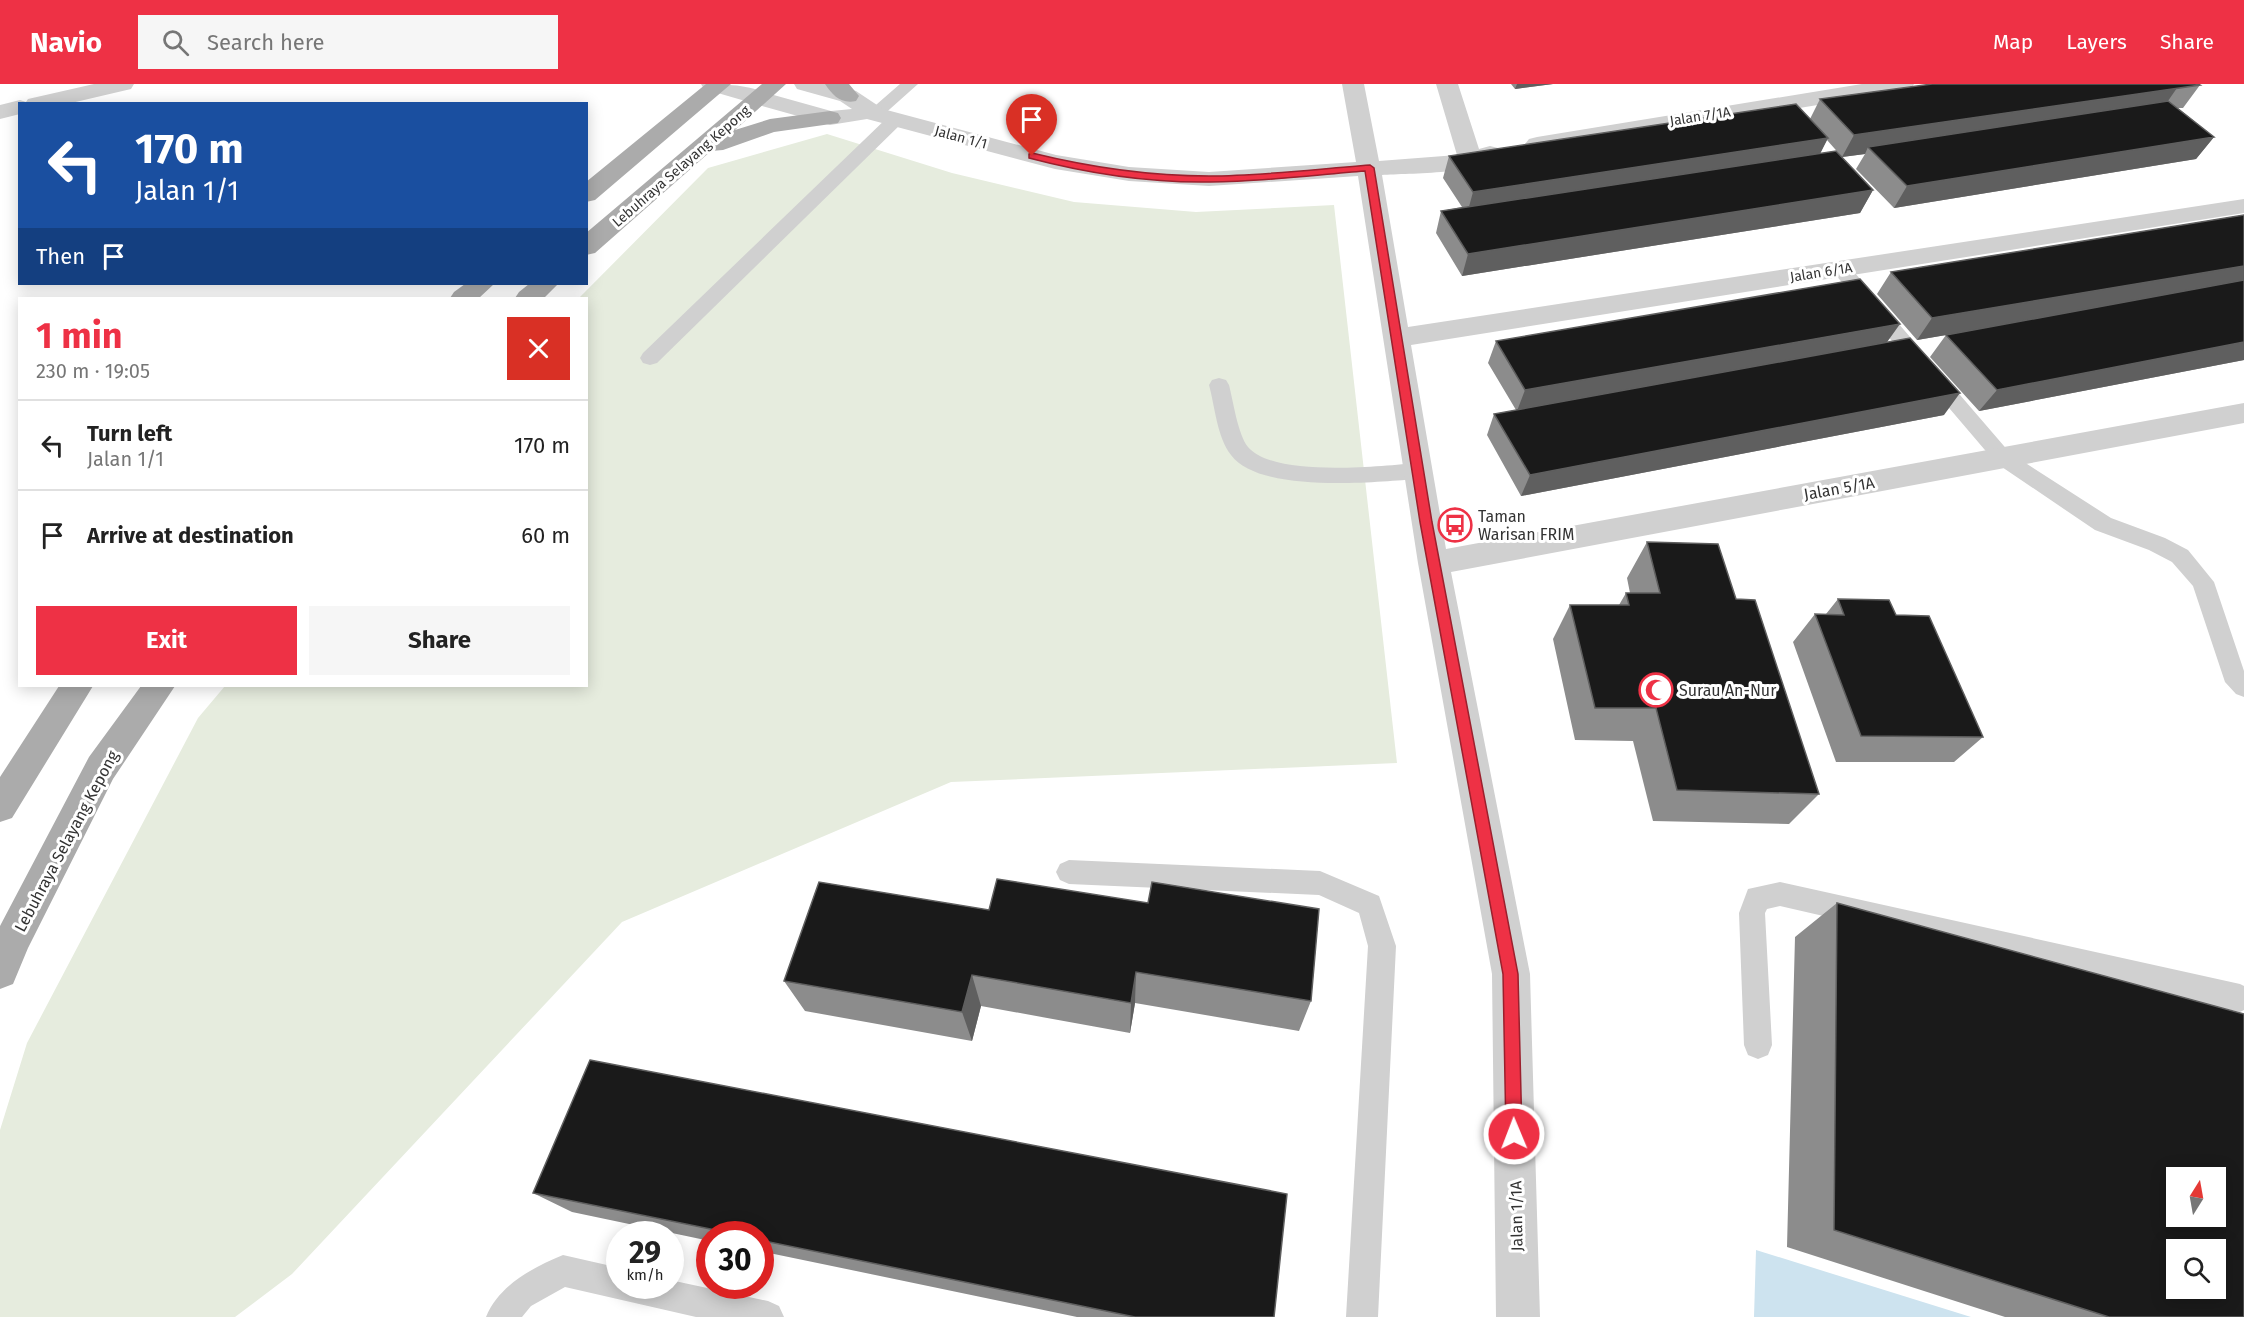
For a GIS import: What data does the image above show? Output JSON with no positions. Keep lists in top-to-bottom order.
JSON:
{
  "streets": {
    "main road": ["Lebuhraya Selayang Kepong"],
    "street": [
      "Jalan 7/1A",
      "Jalan 1/1",
      "Jalan 6/1A",
      "Jalan 5/1A",
      "Jalan 1/1A"
    ]
  },
  "crossings": [
    ["Jalan 7/1A", "Jalan 1/1"],
    ["Jalan 7/1A", "Jalan 1/1A"],
    ["Jalan 1/1", "Lebuhraya Selayang Kepong"],
    ["Jalan 1/1", "Jalan 1/1A"],
    ["Jalan 6/1A", "Jalan 1/1A"],
    ["Jalan 5/1A", "Jalan 1/1A"]
  ],
  "places": {
    "bus stop": ["Taman Warisan FRIM"],
    "mosque": ["Surau An-Nur"]
  },
  "north": "top",
  "page": {
    "header": "Navio",
    "search": "Search here",
    "nav": ["Map", "Layers", "Share"],
    "turn": ["170 m", "Jalan 1/1"],
    "then": "Then",
    "heading": ["1 min", "230 m · 19:05"],
    "list": [
      {
        "name": "Turn left",
        "note": "Jalan 1/1",
        "value": "170 m"
      },
      {
        "name": "Arrive at destination",
        "value": "60 m"
      }
    ],
    "buttons": ["Exit", "Share"],
    "speed": "29 km/h",
    "limit": "30"
  }
}
